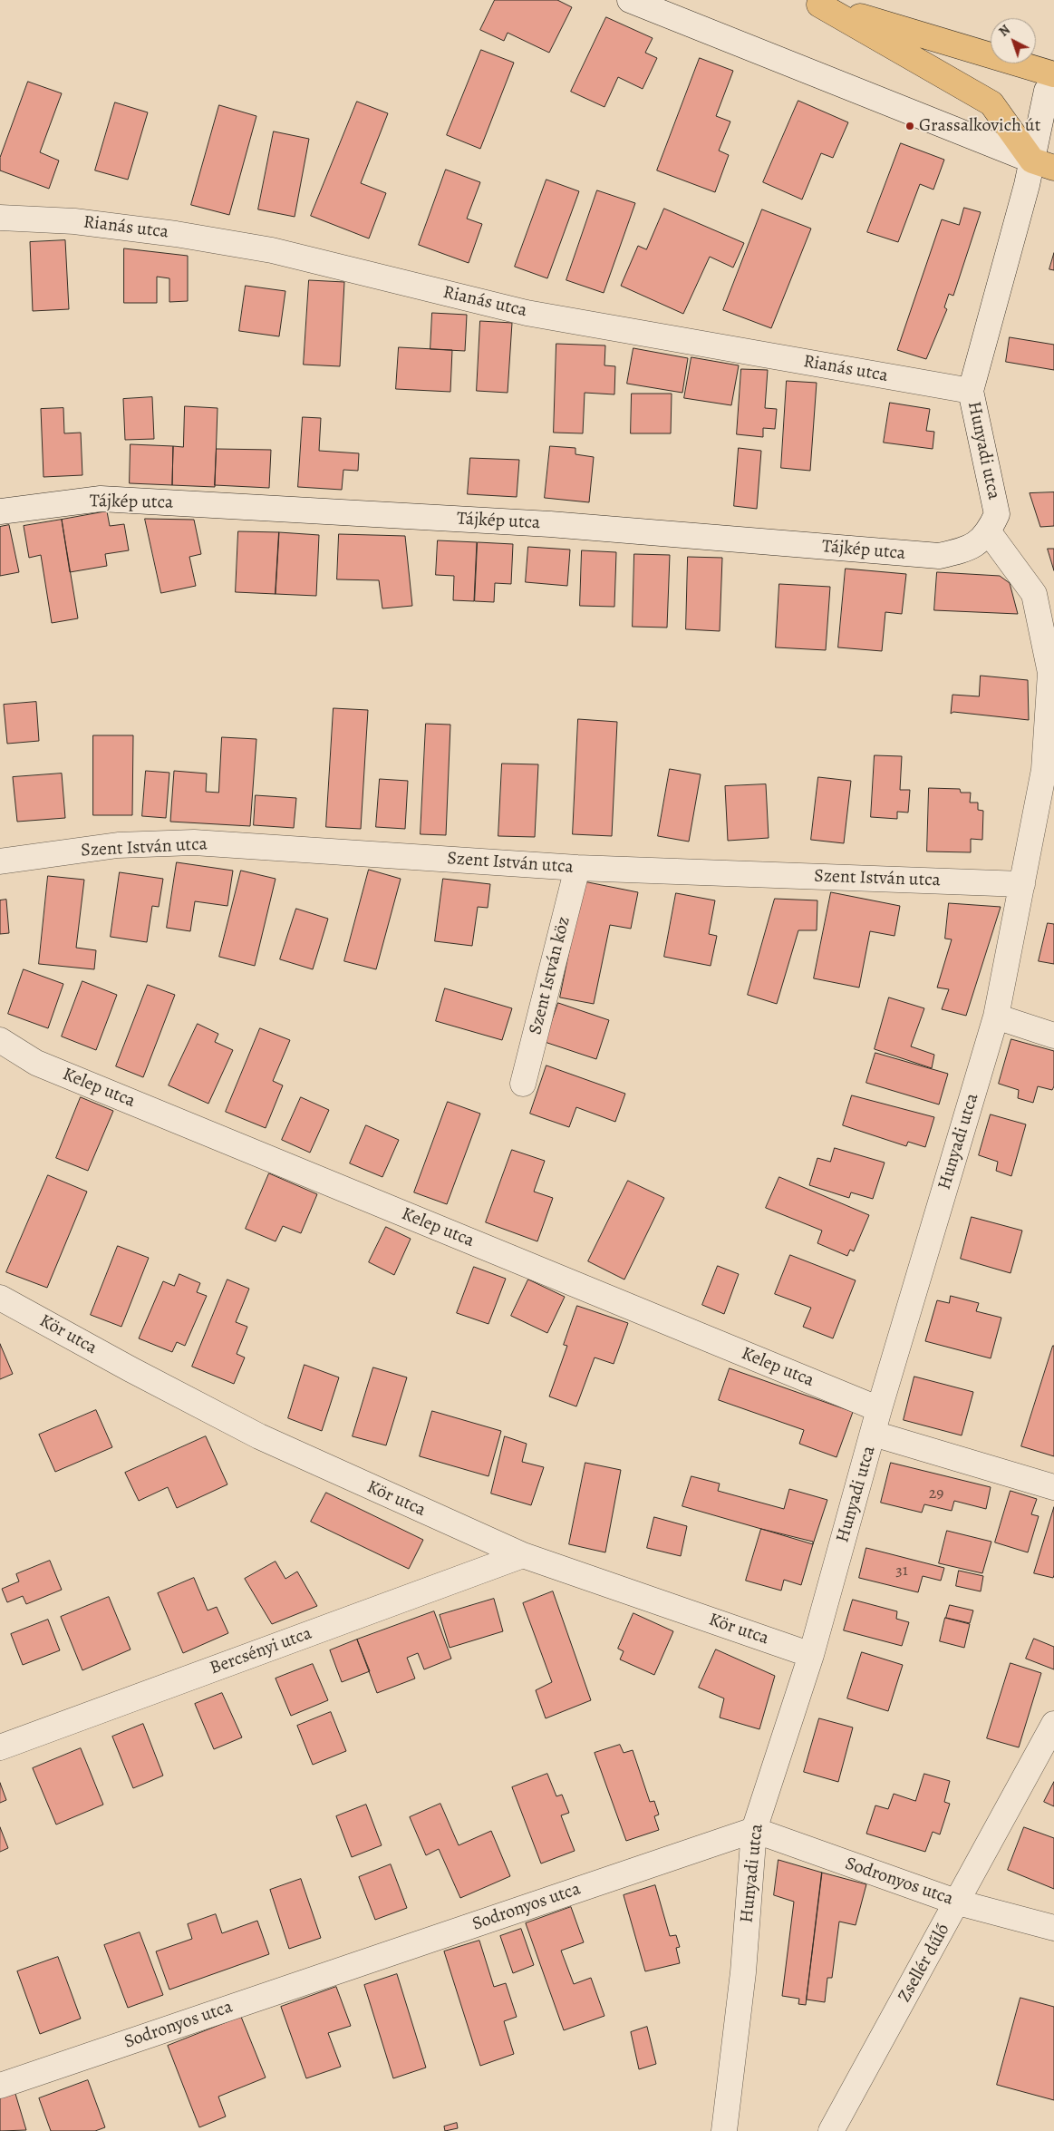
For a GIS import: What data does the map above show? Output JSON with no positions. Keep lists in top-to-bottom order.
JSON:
{
  "streets": {
    "street": [
      "Rianás utca",
      "Hunyadi utca",
      "Tájkép utca",
      "Szent István utca",
      "Szent István köz",
      "Kelep utca",
      "Kör utca",
      "Bercsényi utca",
      "Sodronyos utca",
      "Zsellér dűlő"
    ]
  },
  "crossings": [
    ["Rianás utca", "Hunyadi utca"],
    ["Hunyadi utca", "Tájkép utca"],
    ["Hunyadi utca", "Szent István utca"],
    ["Hunyadi utca", "Kelep utca"],
    ["Hunyadi utca", "Kör utca"],
    ["Hunyadi utca", "Sodronyos utca"],
    ["Szent István utca", "Szent István köz"],
    ["Kör utca", "Bercsényi utca"],
    ["Sodronyos utca", "Zsellér dűlő"]
  ],
  "places": ["Grassalkovich út"],
  "house_numbers": ["29", "31"],
  "north": "top left"
}
